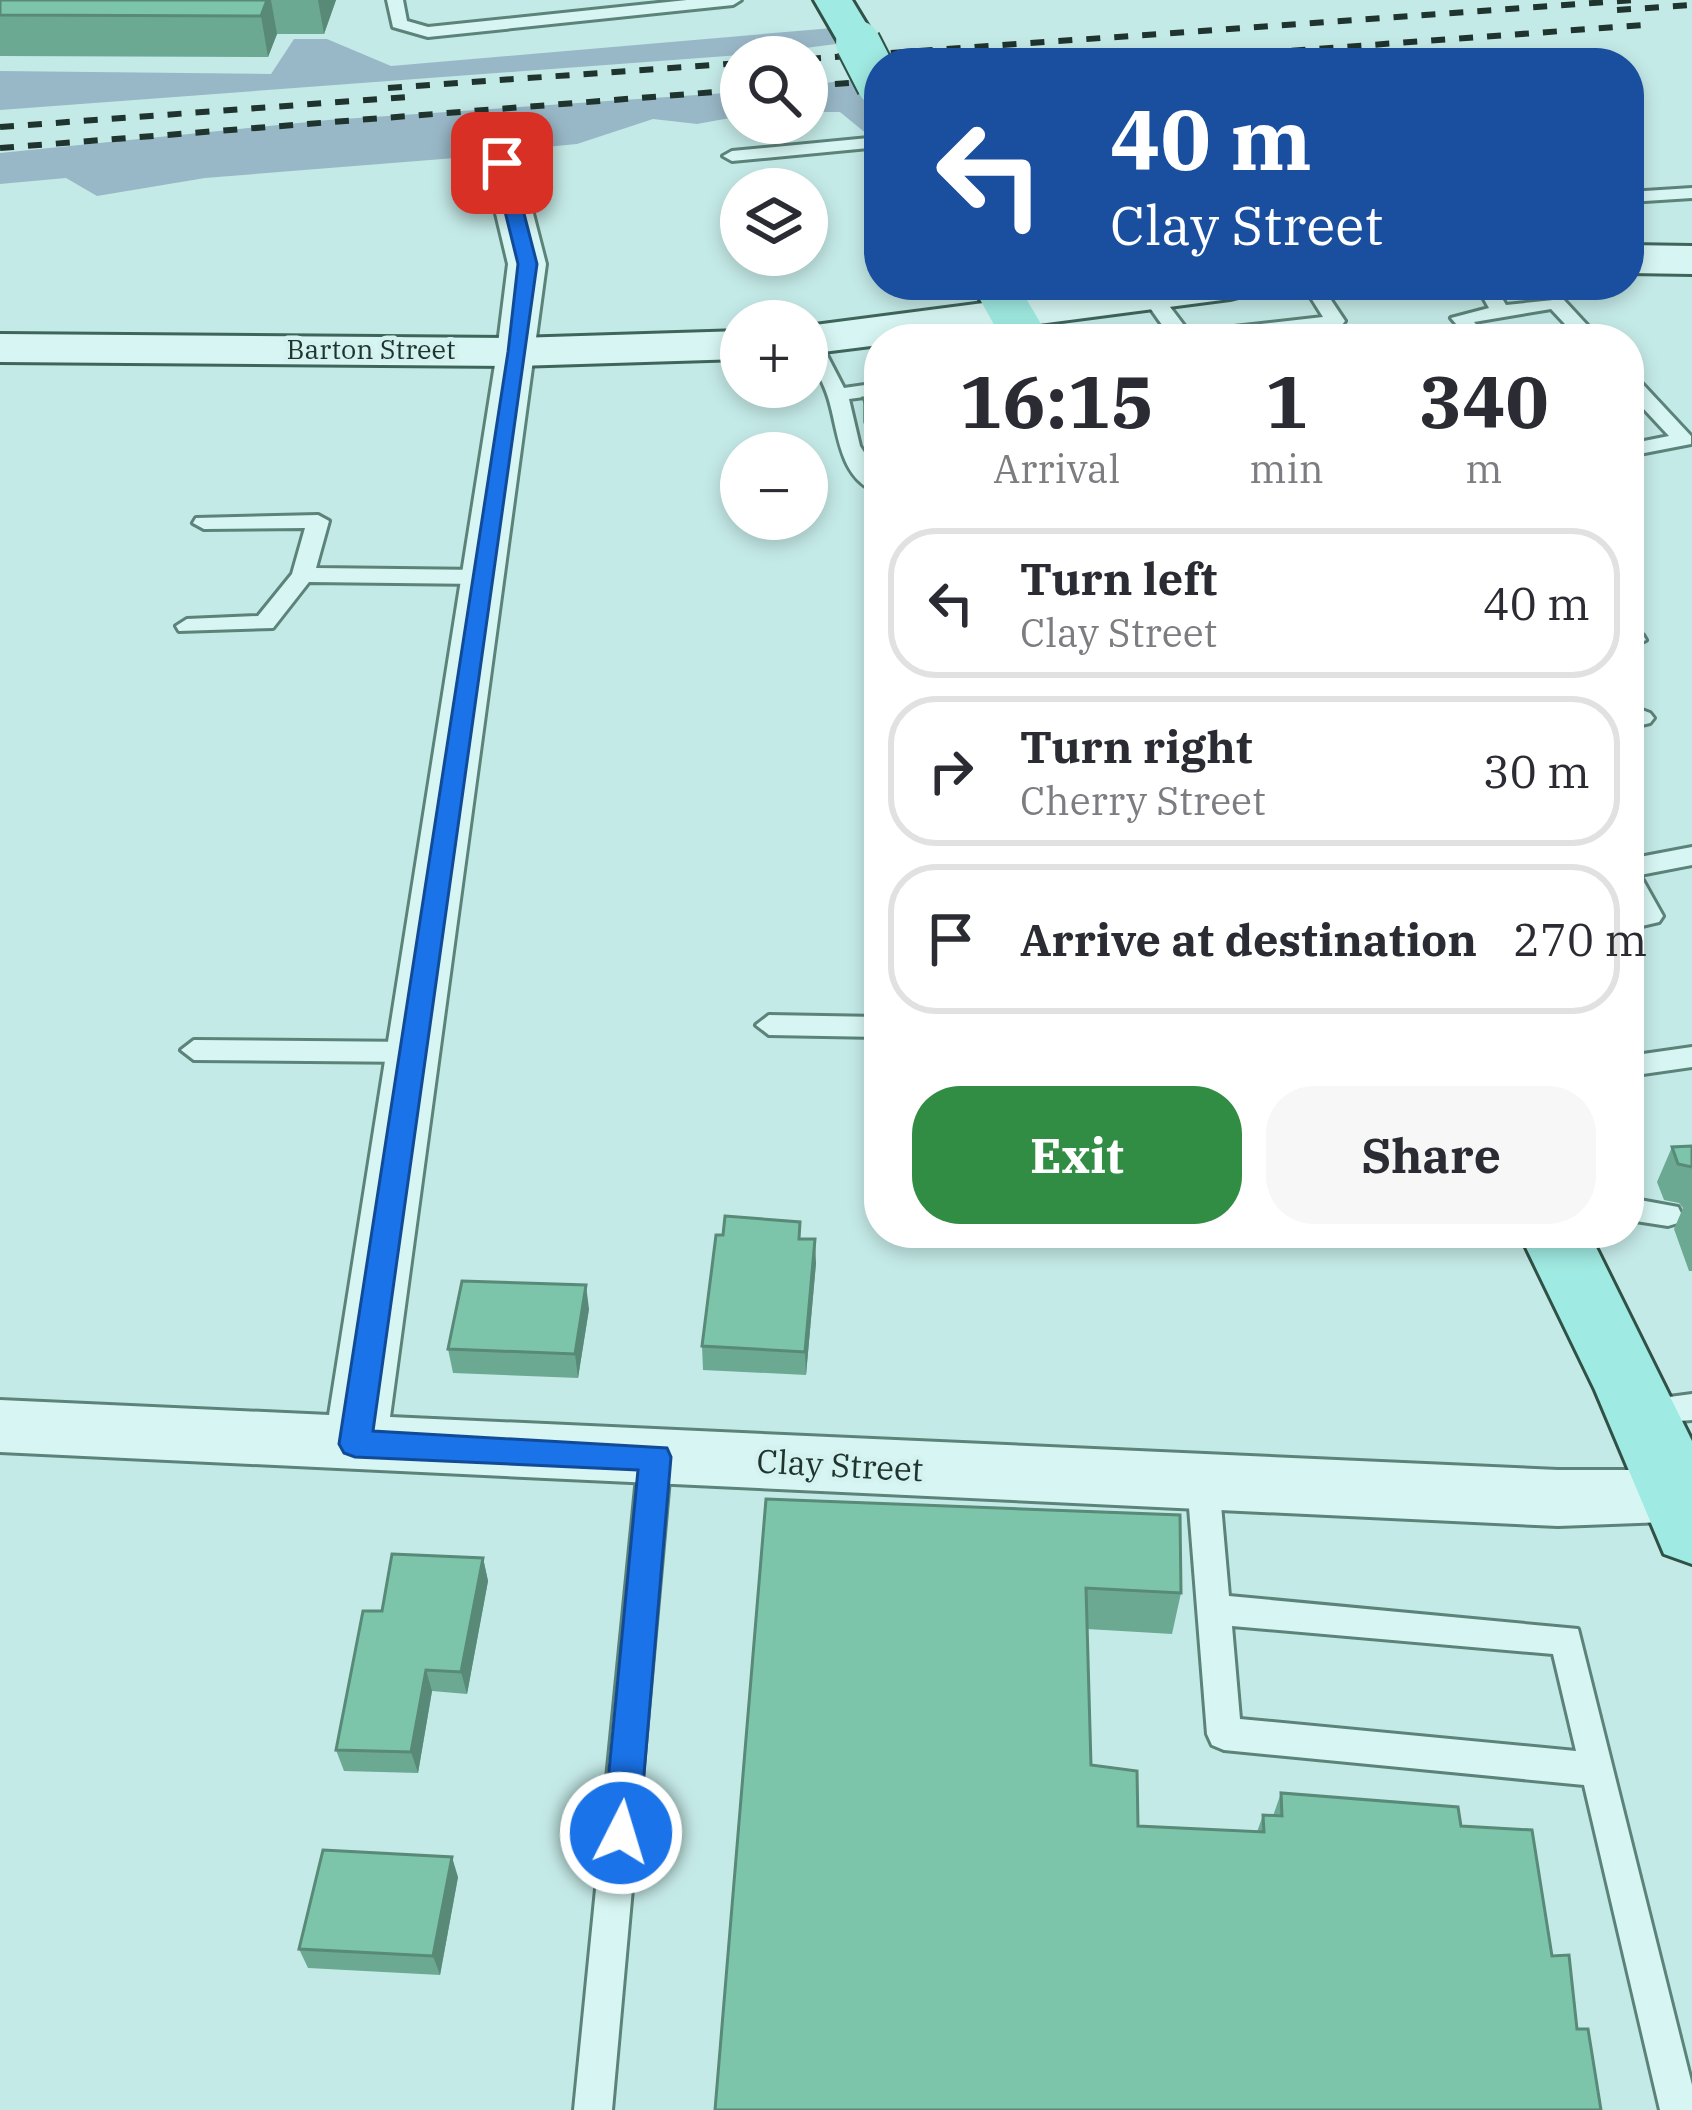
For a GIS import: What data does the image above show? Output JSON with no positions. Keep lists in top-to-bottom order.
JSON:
{
  "streets": {
    "main road": ["Barton Street"],
    "street": ["Clay Street"]
  },
  "page": {
    "map_buttons": ["+", "−"],
    "turn": ["40 m", "Clay Street"],
    "eta": [
      "16:15",
      "Arrival",
      "1",
      "min",
      "340",
      "m"
    ],
    "list": [
      {
        "name": "Turn left",
        "note": "Clay Street",
        "value": "40 m"
      },
      {
        "name": "Turn right",
        "note": "Cherry Street",
        "value": "30 m"
      },
      {
        "name": "Arrive at destination",
        "value": "270 m"
      }
    ],
    "buttons": ["Exit", "Share"]
  }
}
